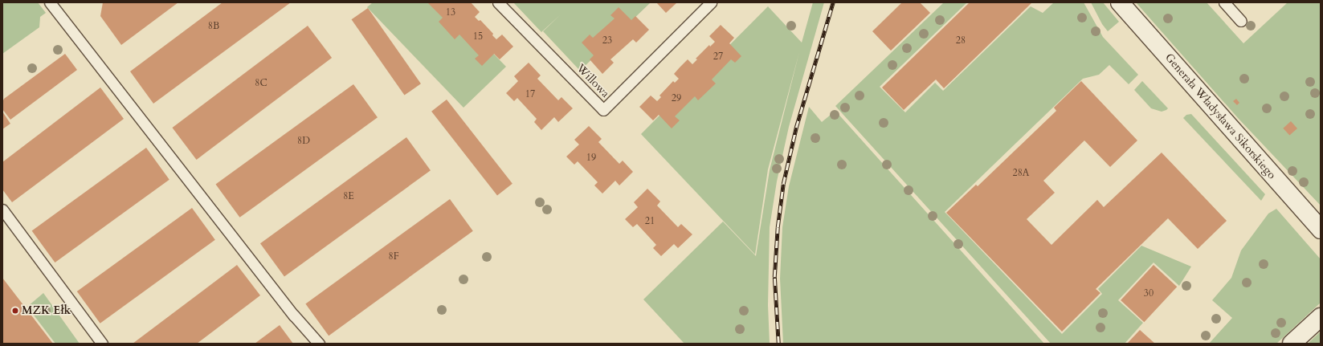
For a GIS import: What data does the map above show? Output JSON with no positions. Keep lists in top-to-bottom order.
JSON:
{
  "streets": {
    "street": ["Generała Władysława Sikorskiego"],
    "lane": ["Willowa"]
  },
  "places": ["MZK Ełk"],
  "house_numbers": [
    "13",
    "8B",
    "15",
    "23",
    "28",
    "27",
    "8C",
    "17",
    "29",
    "8D",
    "19",
    "28A",
    "8E",
    "21",
    "8F",
    "30"
  ]
}
